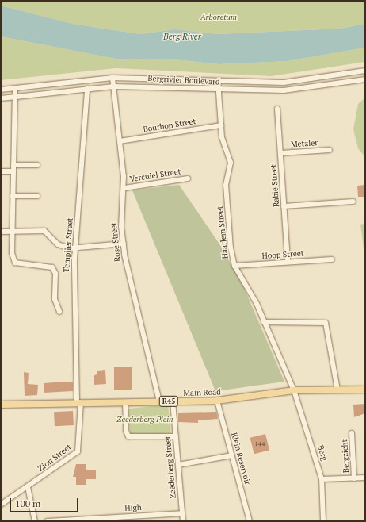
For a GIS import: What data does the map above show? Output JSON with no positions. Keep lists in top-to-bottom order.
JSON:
{
  "streets": {
    "main road": ["Main Road", "R45"],
    "street": [
      "Bergrivier Boulevard",
      "Bourbon Street",
      "Metzler",
      "Vercuiel Street",
      "Rabie Street",
      "Haarlem Street",
      "Rose Street",
      "Templier Street",
      "Hoop Street",
      "Berg",
      "Bergzicht",
      "Zion Street",
      "Klein Reservoir",
      "Zeederberg Street",
      "High"
    ]
  },
  "crossings": [
    ["Bergrivier Boulevard", "Haarlem Street"],
    ["Bergrivier Boulevard", "Rose Street"],
    ["Bergrivier Boulevard", "Templier Street"],
    ["Bourbon Street", "Haarlem Street"],
    ["Bourbon Street", "Rose Street"],
    ["Metzler", "Rabie Street"],
    ["Vercuiel Street", "Rose Street"],
    ["Rabie Street", "Hoop Street"],
    ["Haarlem Street", "Hoop Street"],
    ["Haarlem Street", "Main Road"],
    ["Haarlem Street", "Berg"],
    ["Rose Street", "Main Road"],
    ["Templier Street", "Main Road"],
    ["Templier Street", "Zion Street"],
    ["Main Road", "Berg"],
    ["Main Road", "Zion Street"],
    ["Main Road", "Klein Reservoir"],
    ["Main Road", "Zeederberg Street"],
    ["Zeederberg Street", "High"]
  ],
  "water": ["Berg River"],
  "parks": ["Arboretum", "Zeederberg Plein"],
  "house_numbers": ["144"],
  "scale_bar": "100 m"
}
